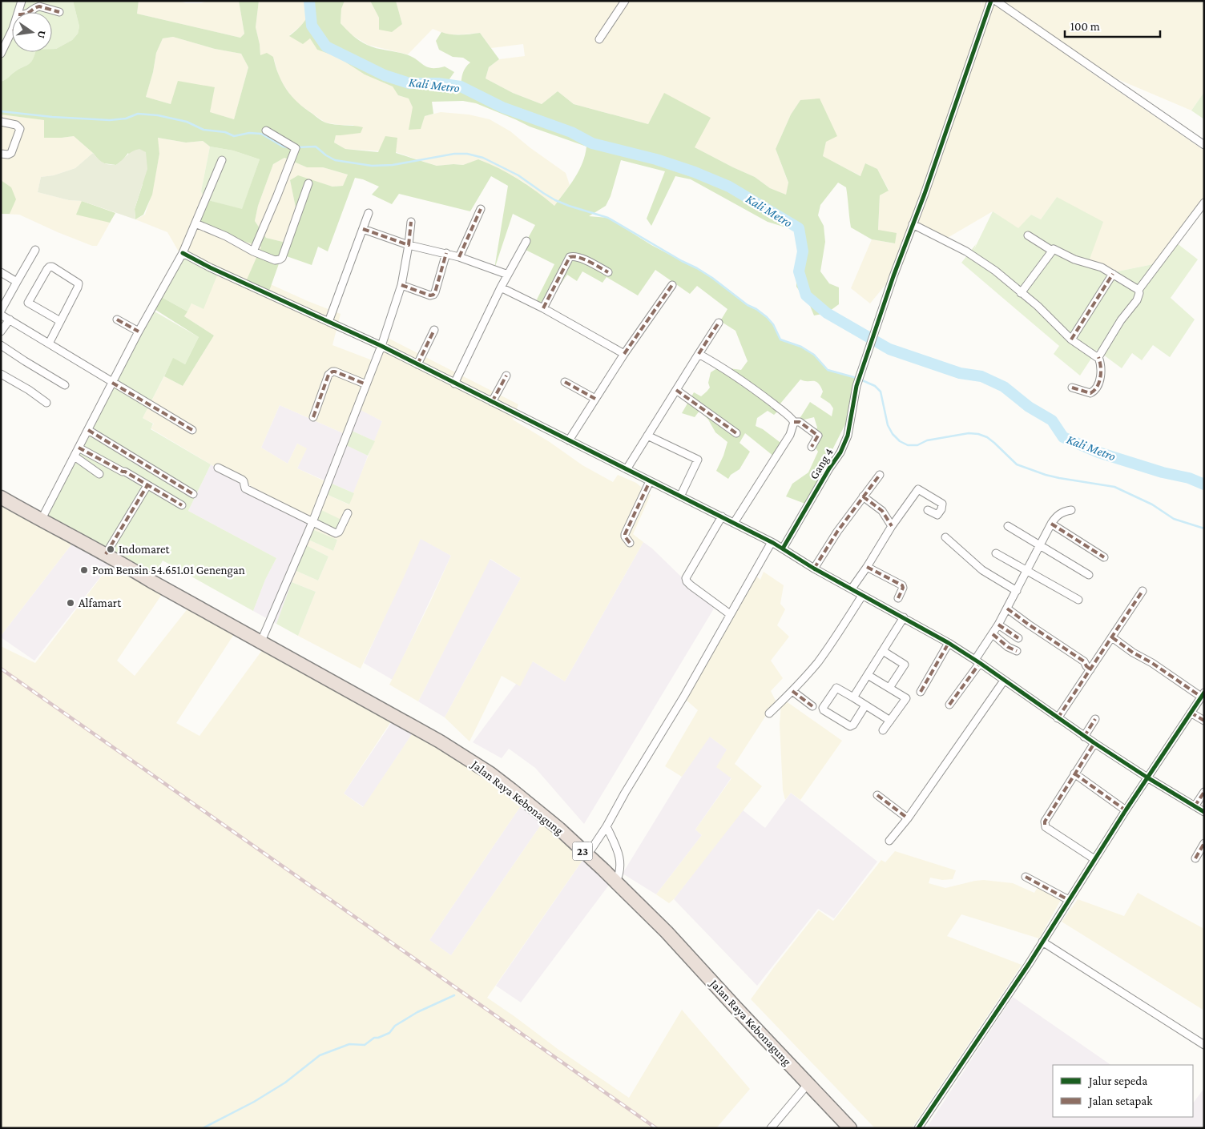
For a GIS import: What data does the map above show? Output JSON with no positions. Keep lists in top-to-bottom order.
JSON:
{
  "streets": {
    "highway": ["Jalan Raya Kebonagung", "23"],
    "street": ["Gang 4"]
  },
  "crossings": [
    ["Jalan Raya Kebonagung", "23"]
  ],
  "water": ["Kali Metro"],
  "places": ["Indomaret", "Pom Bensin 54.651.01 Genengan", "Alfamart"],
  "legend": ["Jalur sepeda", "Jalan setapak"],
  "scale_bar": "100 m",
  "north": "right"
}
